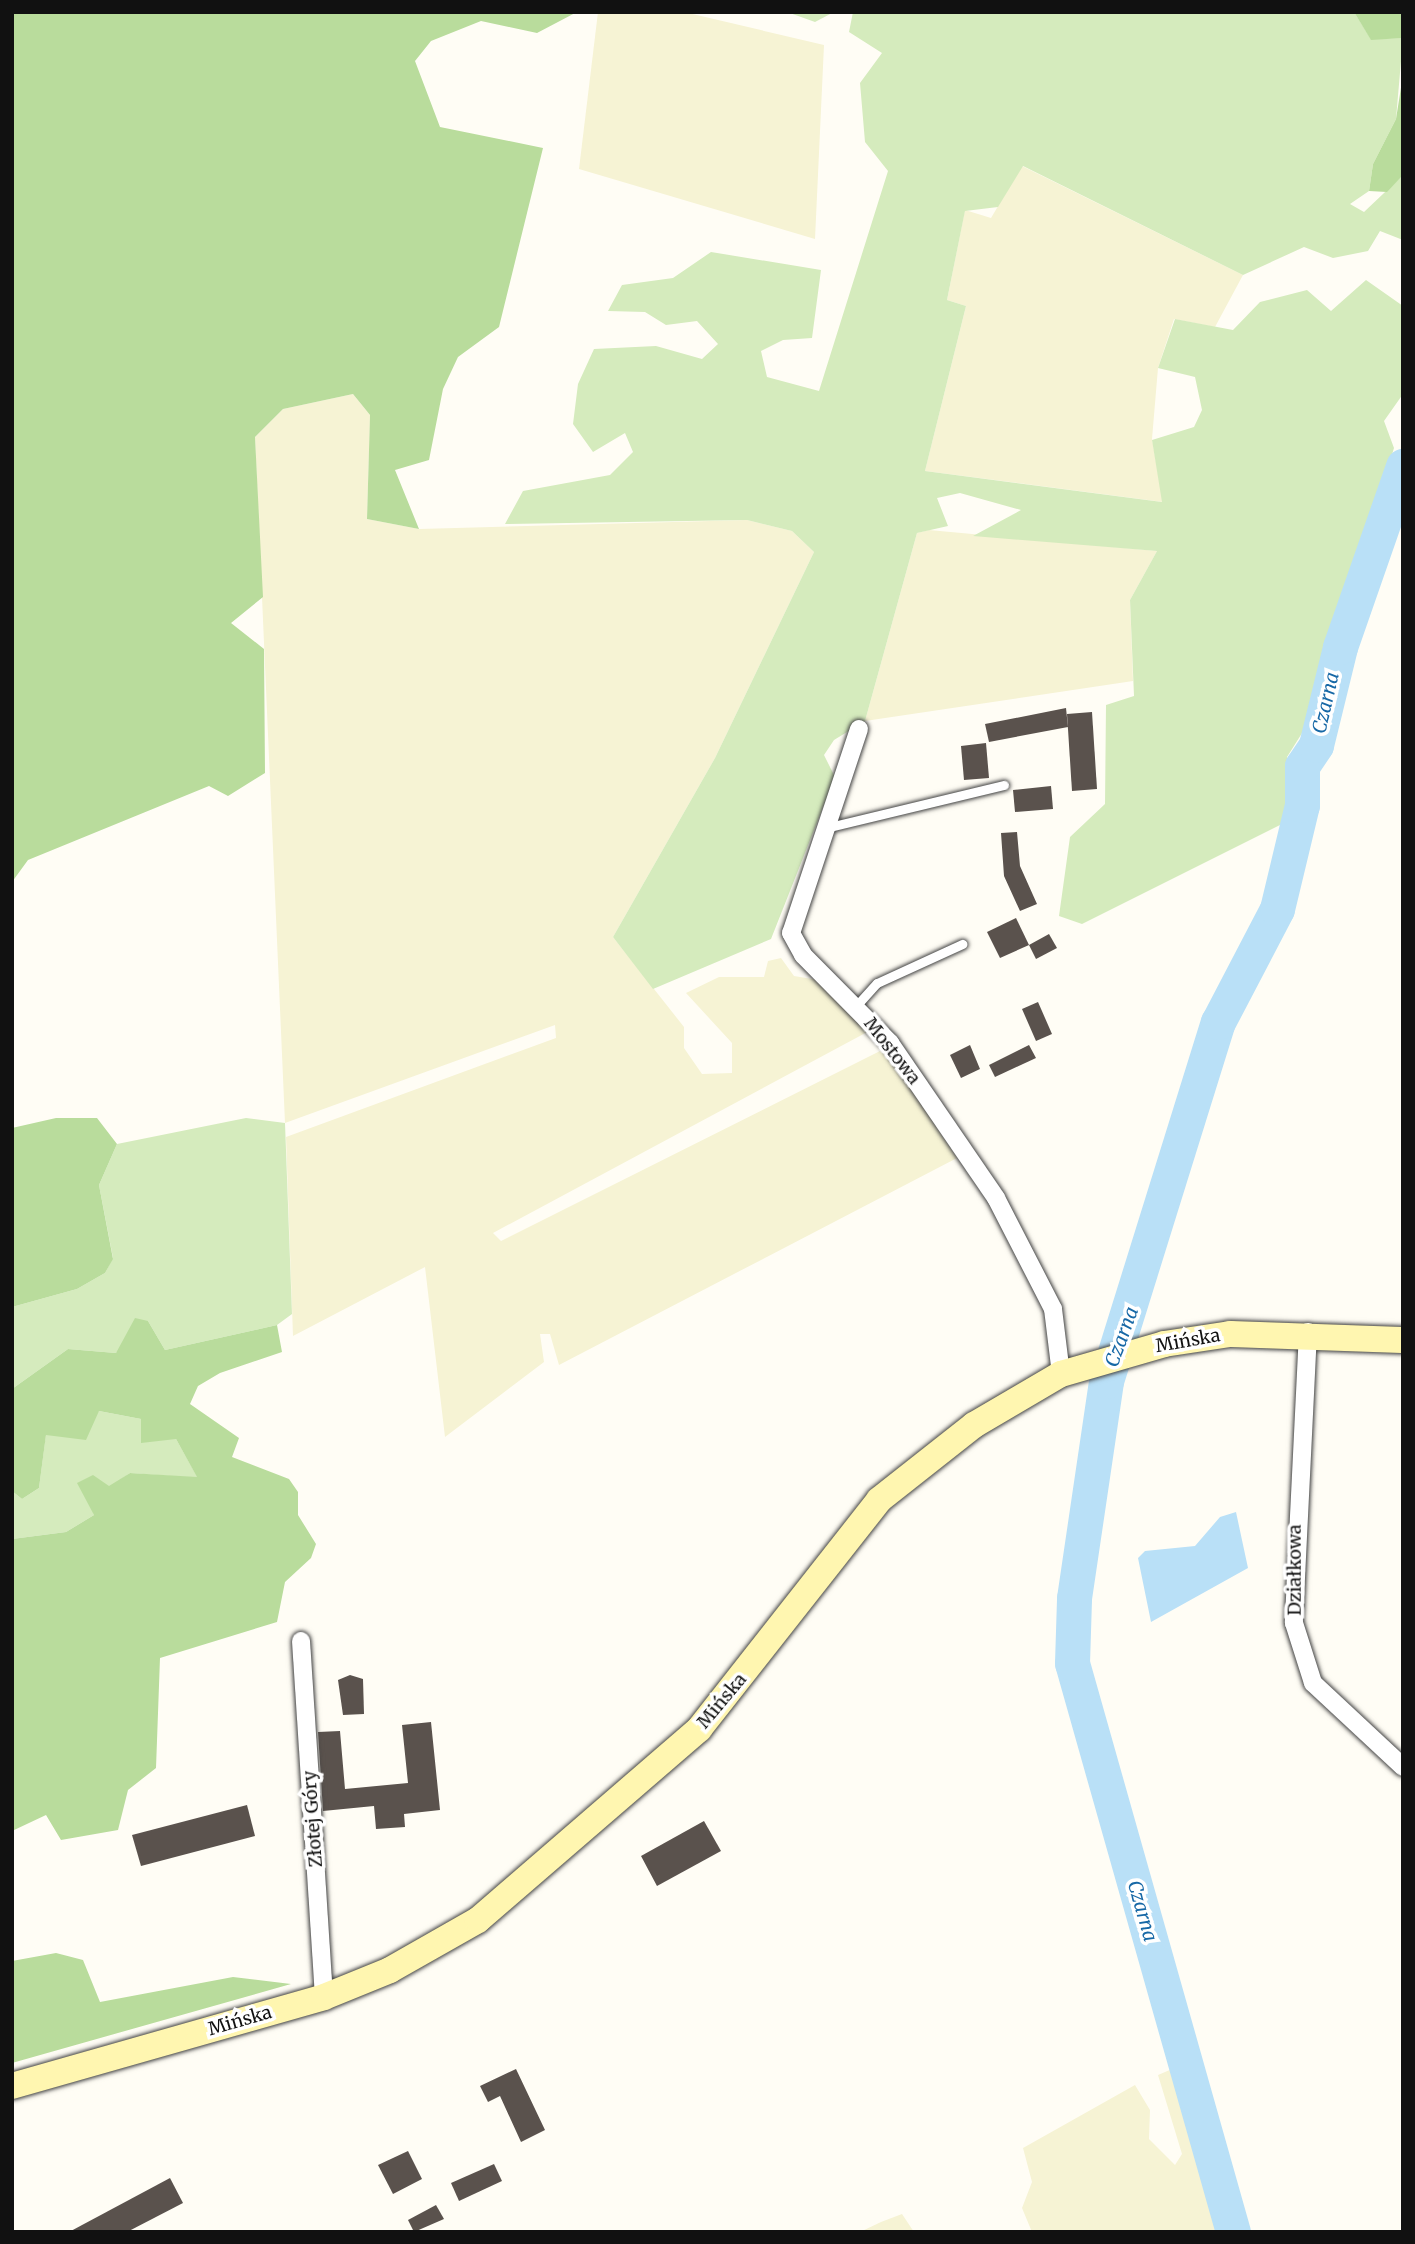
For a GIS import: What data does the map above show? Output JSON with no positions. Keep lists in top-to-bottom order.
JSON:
{
  "streets": {
    "street": [
      "Mostowa",
      "Mińska",
      "Działkowa",
      "Złotej Góry"
    ]
  },
  "crossings": [
    ["Mostowa", "Mińska"],
    ["Mińska", "Działkowa"],
    ["Mińska", "Złotej Góry"]
  ],
  "water": ["Czarna"]
}
